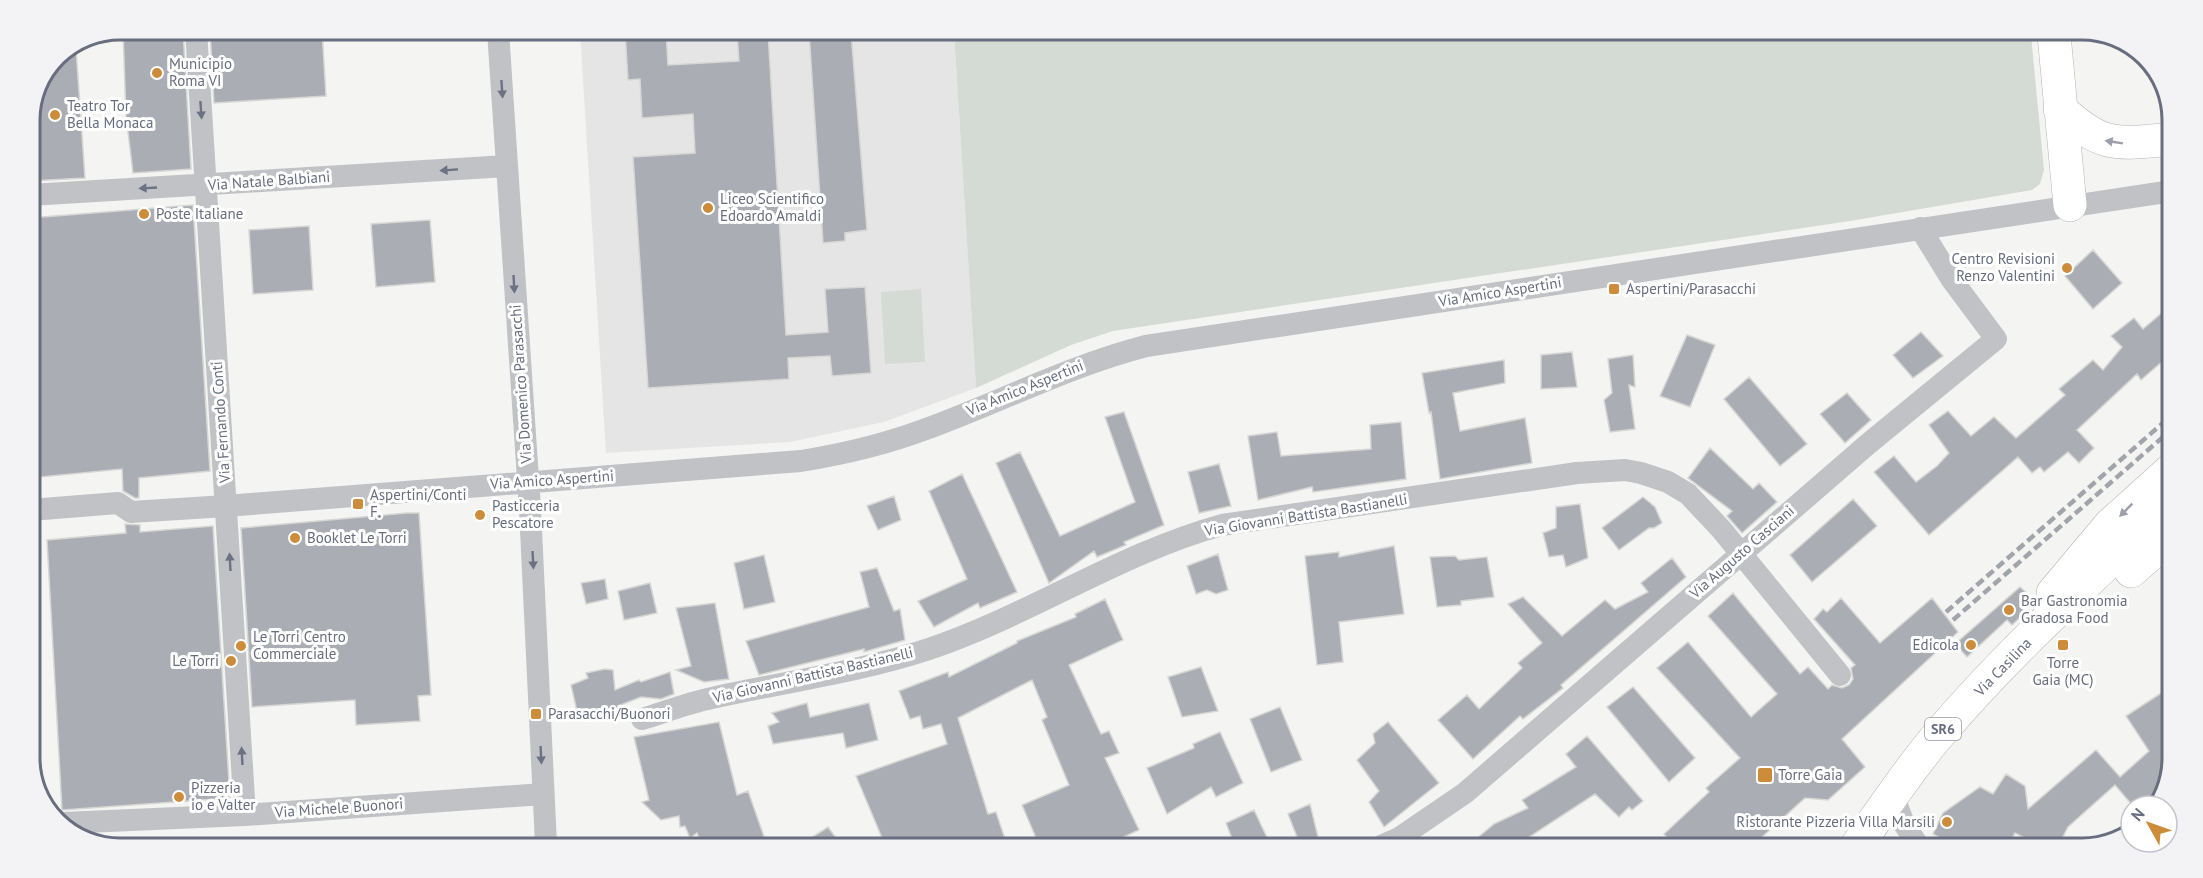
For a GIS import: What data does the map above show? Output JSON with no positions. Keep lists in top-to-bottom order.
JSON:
{
  "streets": {
    "main road": ["Via Casilina", "SR6"],
    "street": [
      "Via Natale Balbiani",
      "Via Amico Aspertini",
      "Via Domenico Parasacchi",
      "Via Fernando Conti",
      "Via Giovanni Battista Bastianelli",
      "Via Augusto Casciani",
      "Via Michele Buonori"
    ]
  },
  "crossings": [
    ["Via Natale Balbiani", "Via Domenico Parasacchi"],
    ["Via Natale Balbiani", "Via Fernando Conti"],
    ["Via Amico Aspertini", "Via Domenico Parasacchi"],
    ["Via Amico Aspertini", "Via Fernando Conti"],
    ["Via Amico Aspertini", "Via Augusto Casciani"],
    ["Via Domenico Parasacchi", "Via Michele Buonori"],
    ["Via Fernando Conti", "Via Michele Buonori"],
    ["Via Giovanni Battista Bastianelli", "Via Augusto Casciani"]
  ],
  "one_way": ["Via Natale Balbiani", "Via Domenico Parasacchi"],
  "places": {
    "other": [
      "Municipio Roma VI",
      "Teatro Tor Bella Monaca",
      "Liceo Scientifico Edoardo Amaldi",
      "Poste Italiane",
      "Centro Revisioni Renzo Valentini",
      "Pasticceria Pescatore",
      "Booklet Le Torri",
      "Bar Gastronomia Gradosa Food",
      "Edicola",
      "Le Torri Centro Commerciale",
      "Le Torri",
      "Pizzeria io e Valter",
      "Ristorante Pizzeria Villa Marsili"
    ],
    "transit": [
      "Aspertini/Parasacchi",
      "Aspertini/Conti F.",
      "Torre Gaia (MC)",
      "Parasacchi/Buonori",
      "Torre Gaia"
    ]
  },
  "north": "top left"
}
